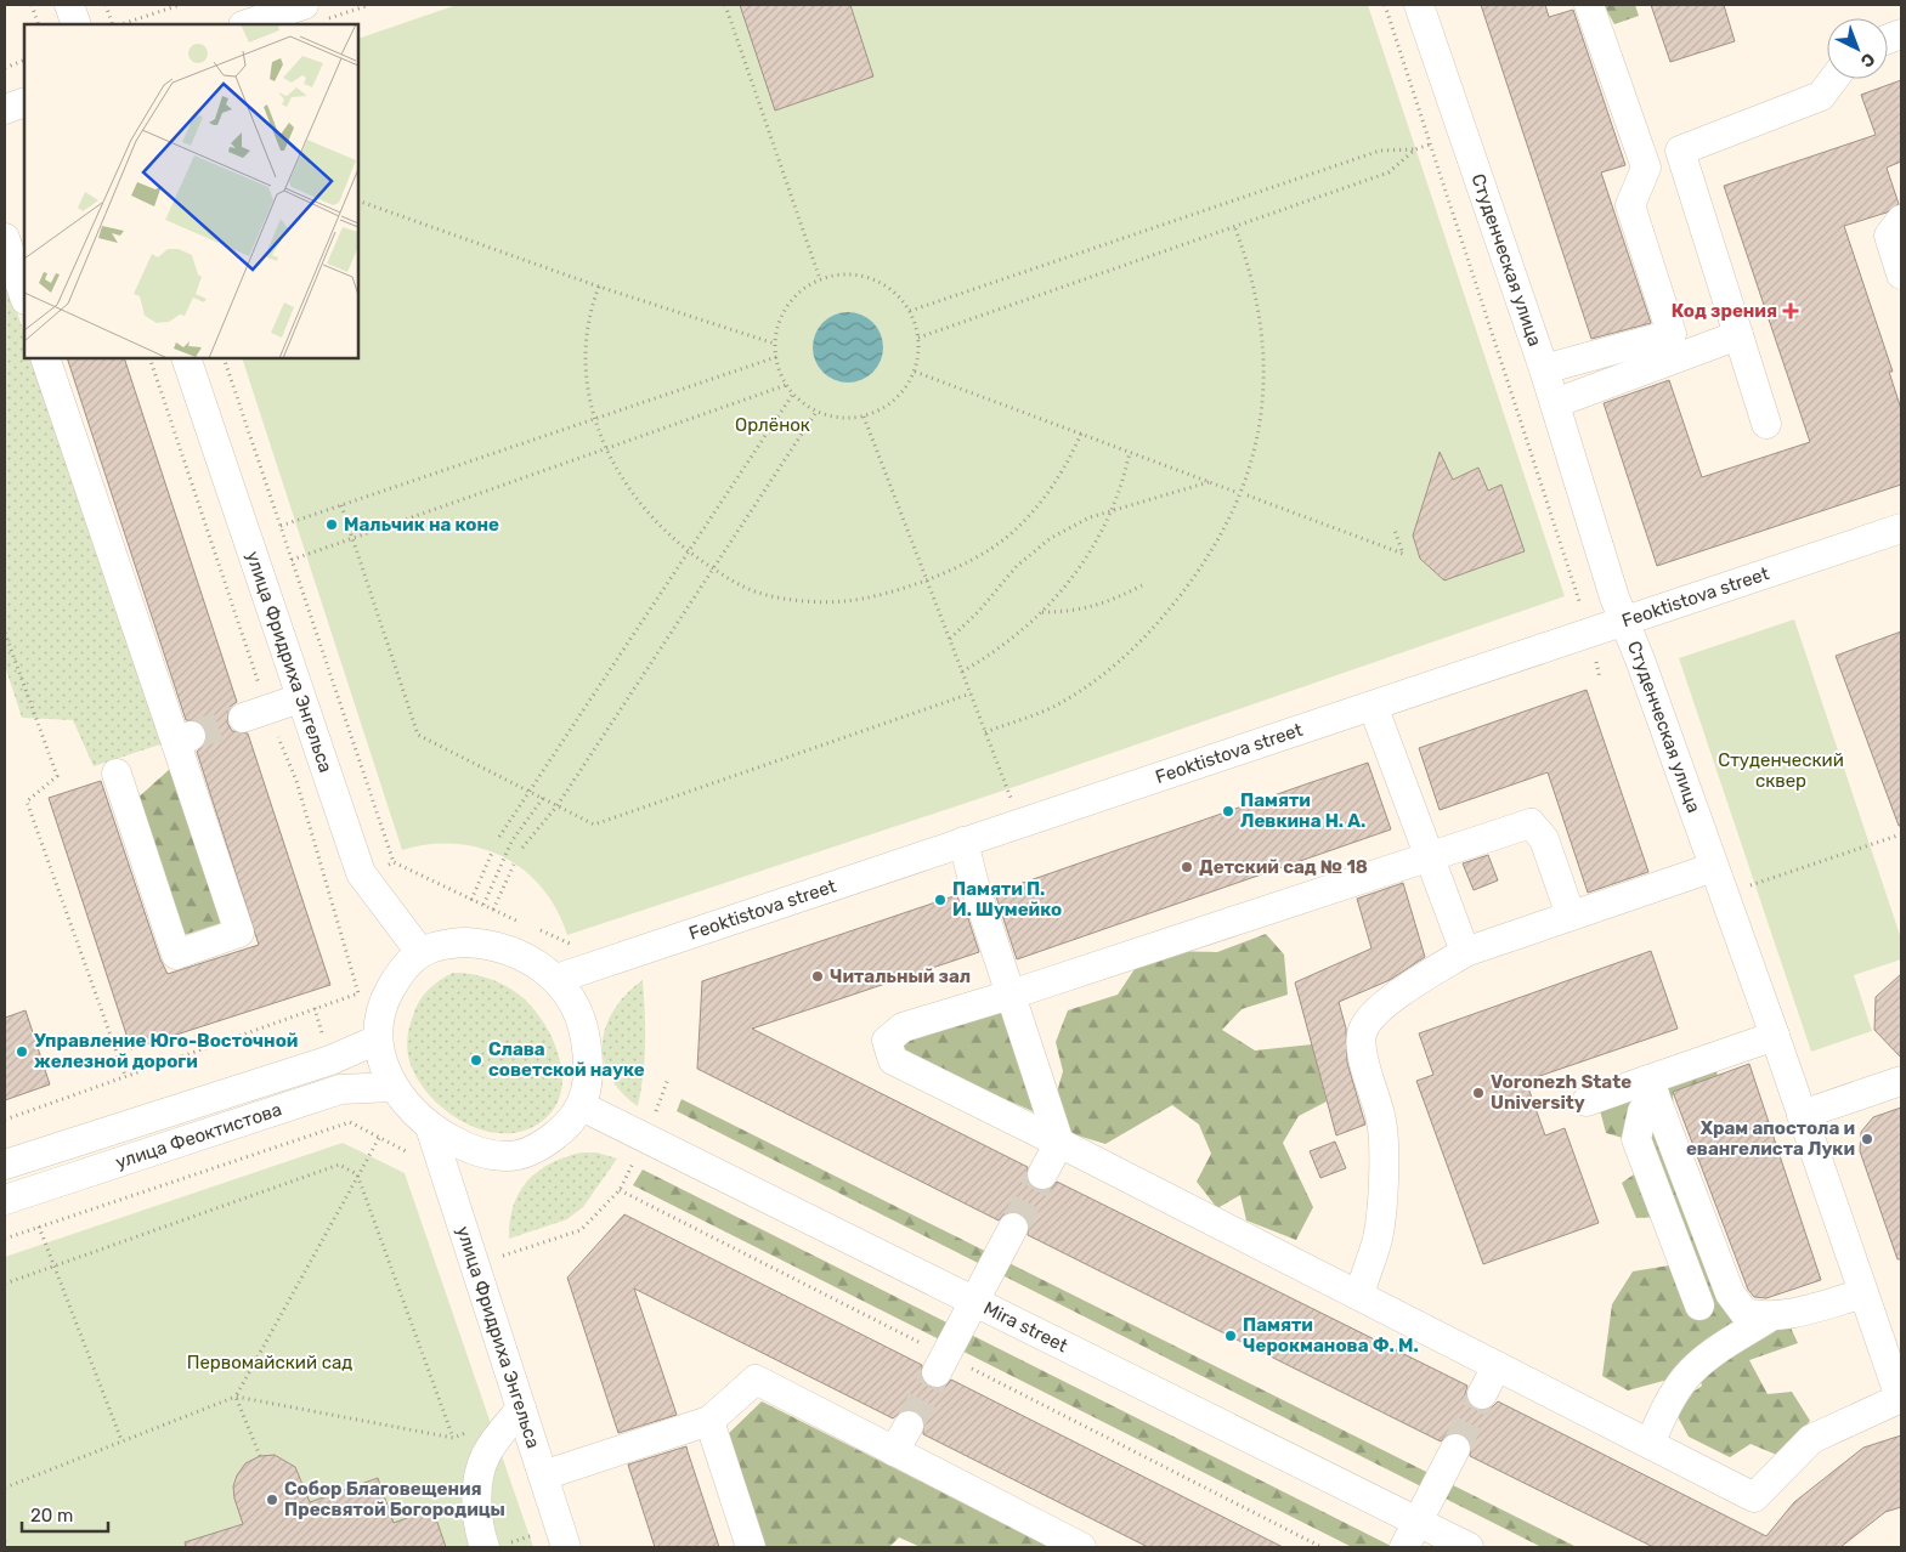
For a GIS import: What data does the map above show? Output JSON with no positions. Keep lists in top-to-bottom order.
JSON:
{
  "streets": {
    "street": [
      "Студенческая улица",
      "Feoktistova street",
      "улица Фридриха Энгельса",
      "улица Феоктистова",
      "Mira street"
    ]
  },
  "crossings": [
    ["Студенческая улица", "Feoktistova street"],
    ["Feoktistova street", "улица Фридриха Энгельса"],
    ["Feoktistova street", "улица Феоктистова"],
    ["Feoktistova street", "Mira street"],
    ["улица Фридриха Энгельса", "улица Феоктистова"],
    ["улица Фридриха Энгельса", "Mira street"],
    ["улица Феоктистова", "Mira street"]
  ],
  "parks": ["Орлёнок", "Студенческий сквер", "Первомайский сад"],
  "places": {
    "health": ["Код зрения"],
    "other": [
      "Мальчик на коне",
      "Памяти Левкина Н. А.",
      "Детский сад № 18",
      "Памяти П. И. Шумейко",
      "Читальный зал",
      "Управление Юго-Восточной железной дороги",
      "Слава советской науке",
      "Voronezh State University",
      "Храм апостола и евангелиста Луки",
      "Памяти Черокманова Ф. М.",
      "Собор Благовещения Пресвятой Богородицы"
    ]
  },
  "scale_bar": "20 m",
  "north": "bottom right"
}
